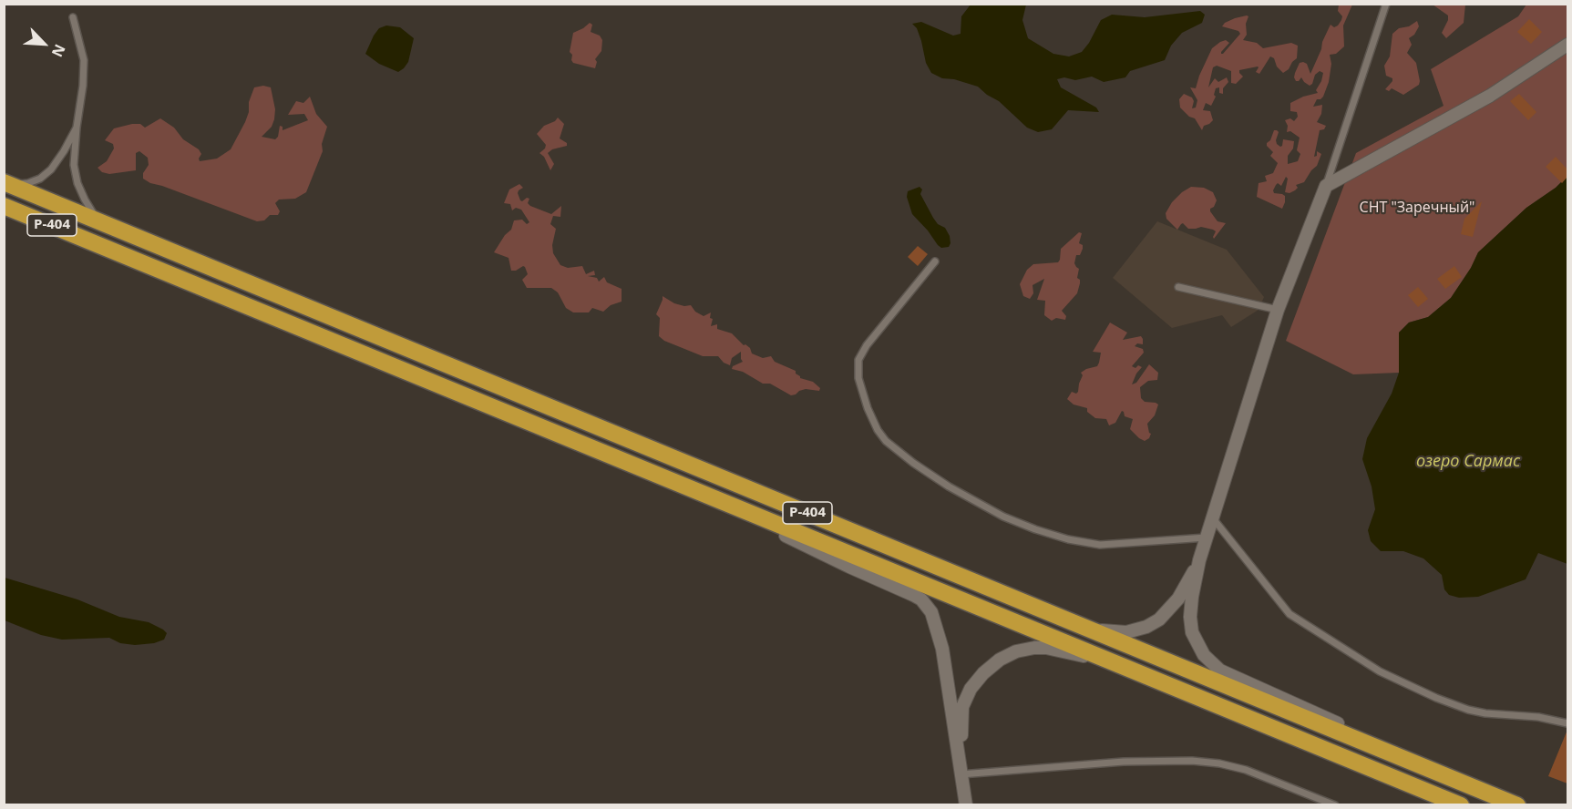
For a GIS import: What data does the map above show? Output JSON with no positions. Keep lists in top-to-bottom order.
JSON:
{
  "streets": {
    "highway": ["Р-404"]
  },
  "water": ["озеро Сармас"],
  "parks": ["СНТ \"Заречный\""],
  "north": "bottom right"
}
